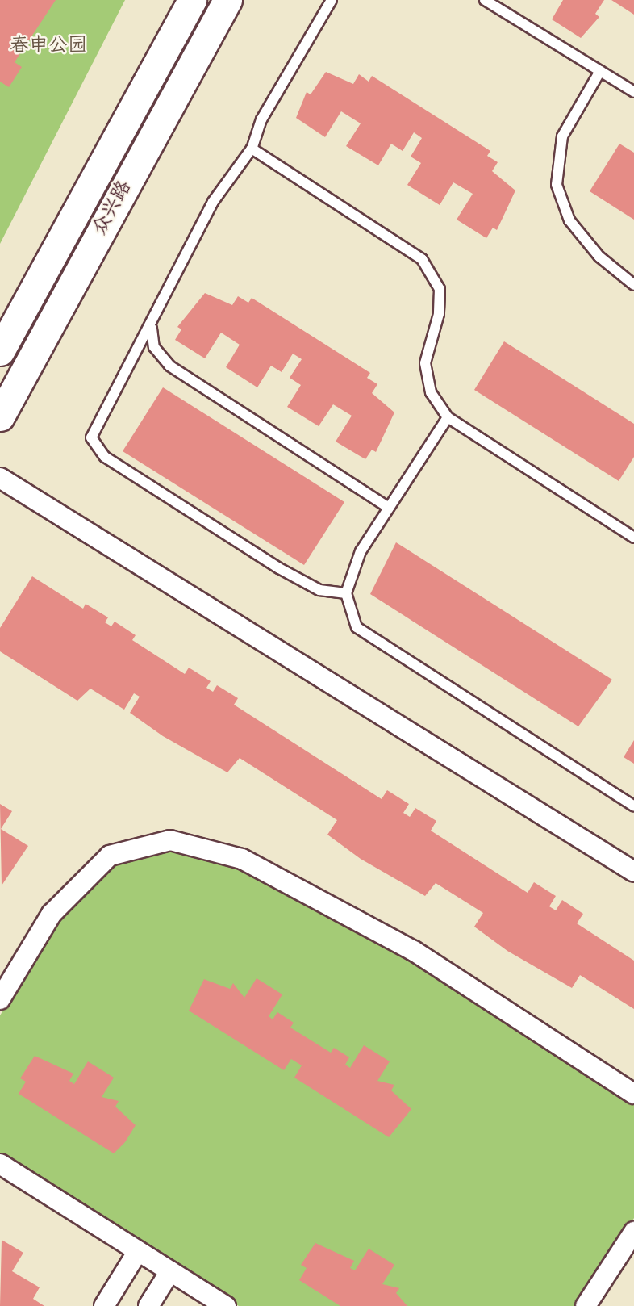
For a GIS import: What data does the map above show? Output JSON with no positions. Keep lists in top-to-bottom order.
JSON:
{
  "streets": {
    "street": ["众兴路"]
  },
  "parks": ["春申公园"]
}
